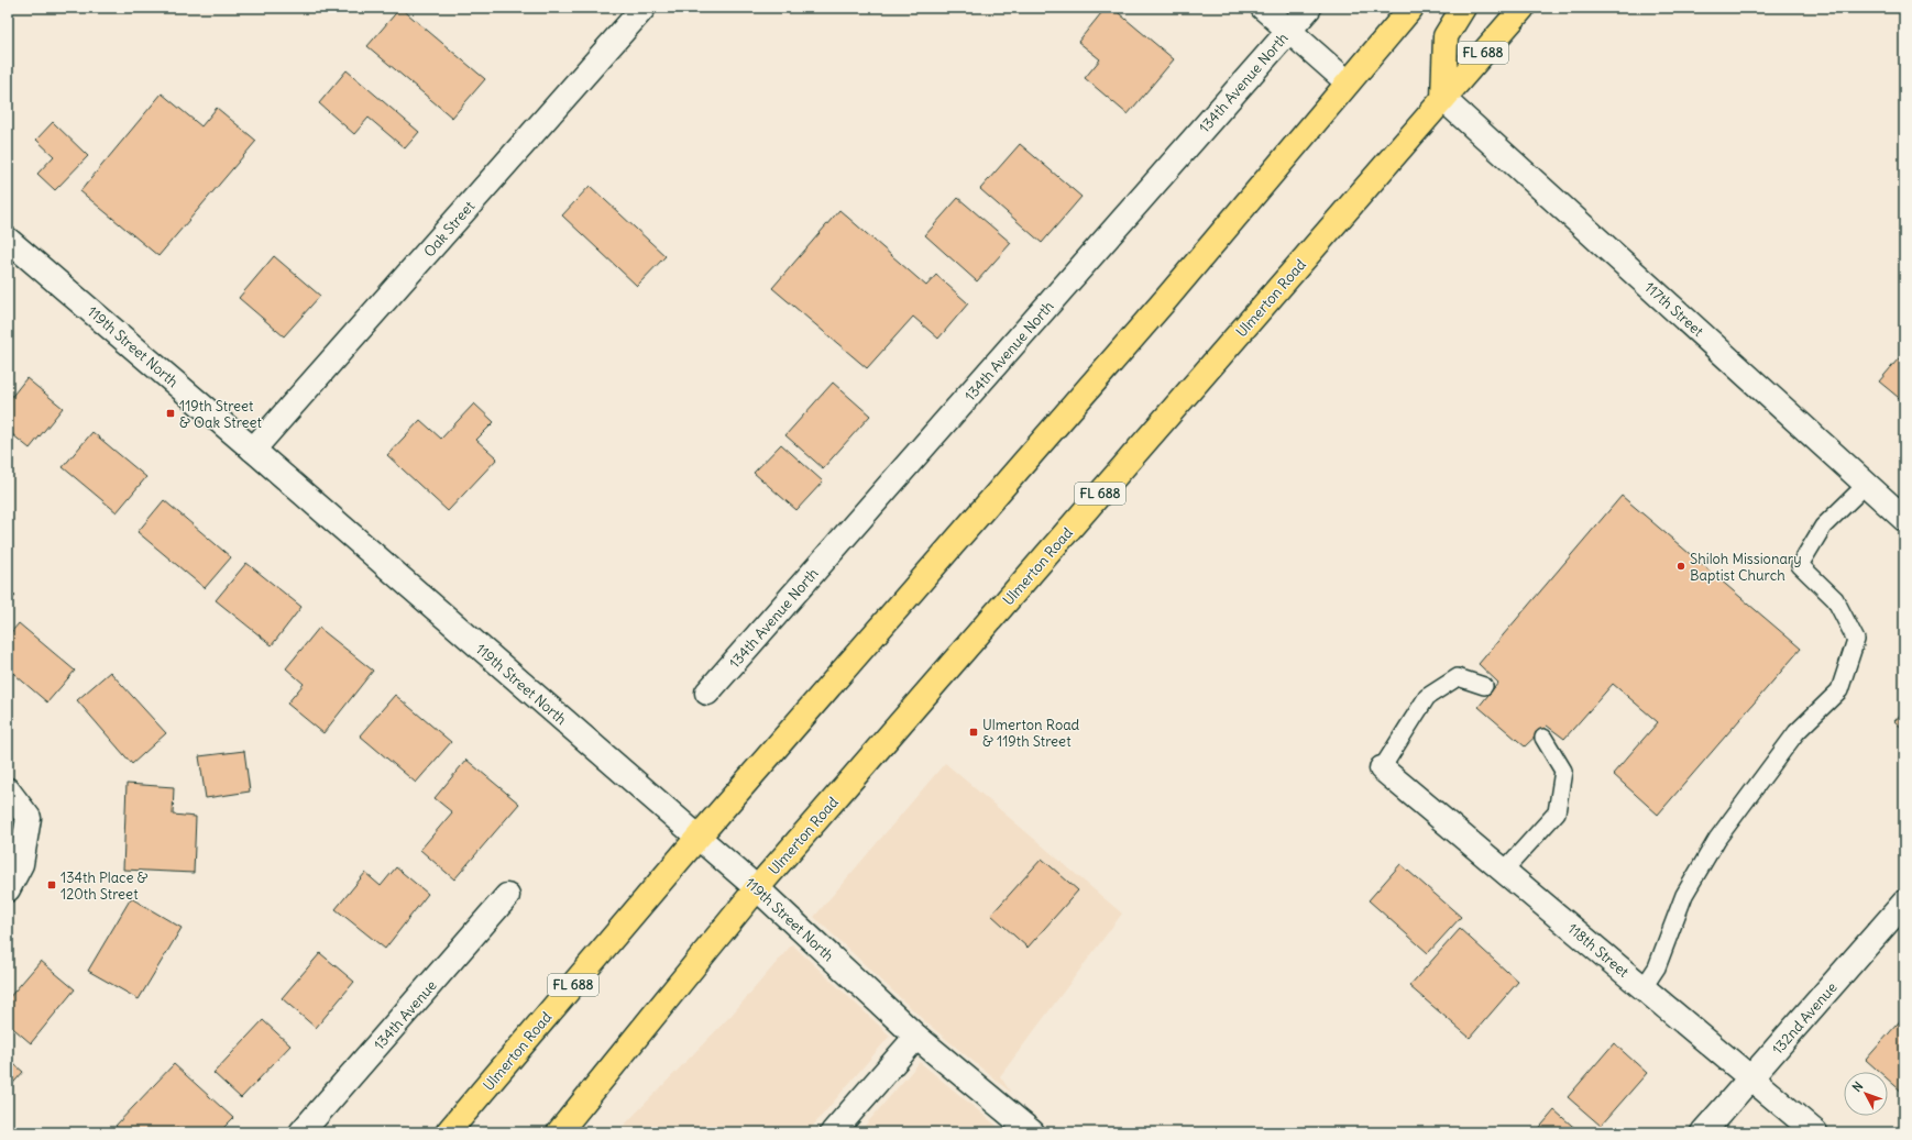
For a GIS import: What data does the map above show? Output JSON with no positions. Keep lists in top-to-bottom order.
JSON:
{
  "streets": {
    "main road": ["FL 688", "Ulmerton Road"],
    "street": [
      "134th Avenue North",
      "Oak Street",
      "117th Street",
      "119th Street North",
      "118th Street",
      "134th Avenue",
      "132nd Avenue"
    ]
  },
  "crossings": [
    ["Oak Street", "119th Street North"],
    ["Ulmerton Road", "117th Street"],
    ["Ulmerton Road", "119th Street North"],
    ["118th Street", "132nd Avenue"]
  ],
  "places": {
    "transit": ["119th Street & Oak Street", "Ulmerton Road & 119th Street", "134th Place & 120th Street"],
    "other": ["Shiloh Missionary Baptist Church"]
  },
  "north": "top left"
}
